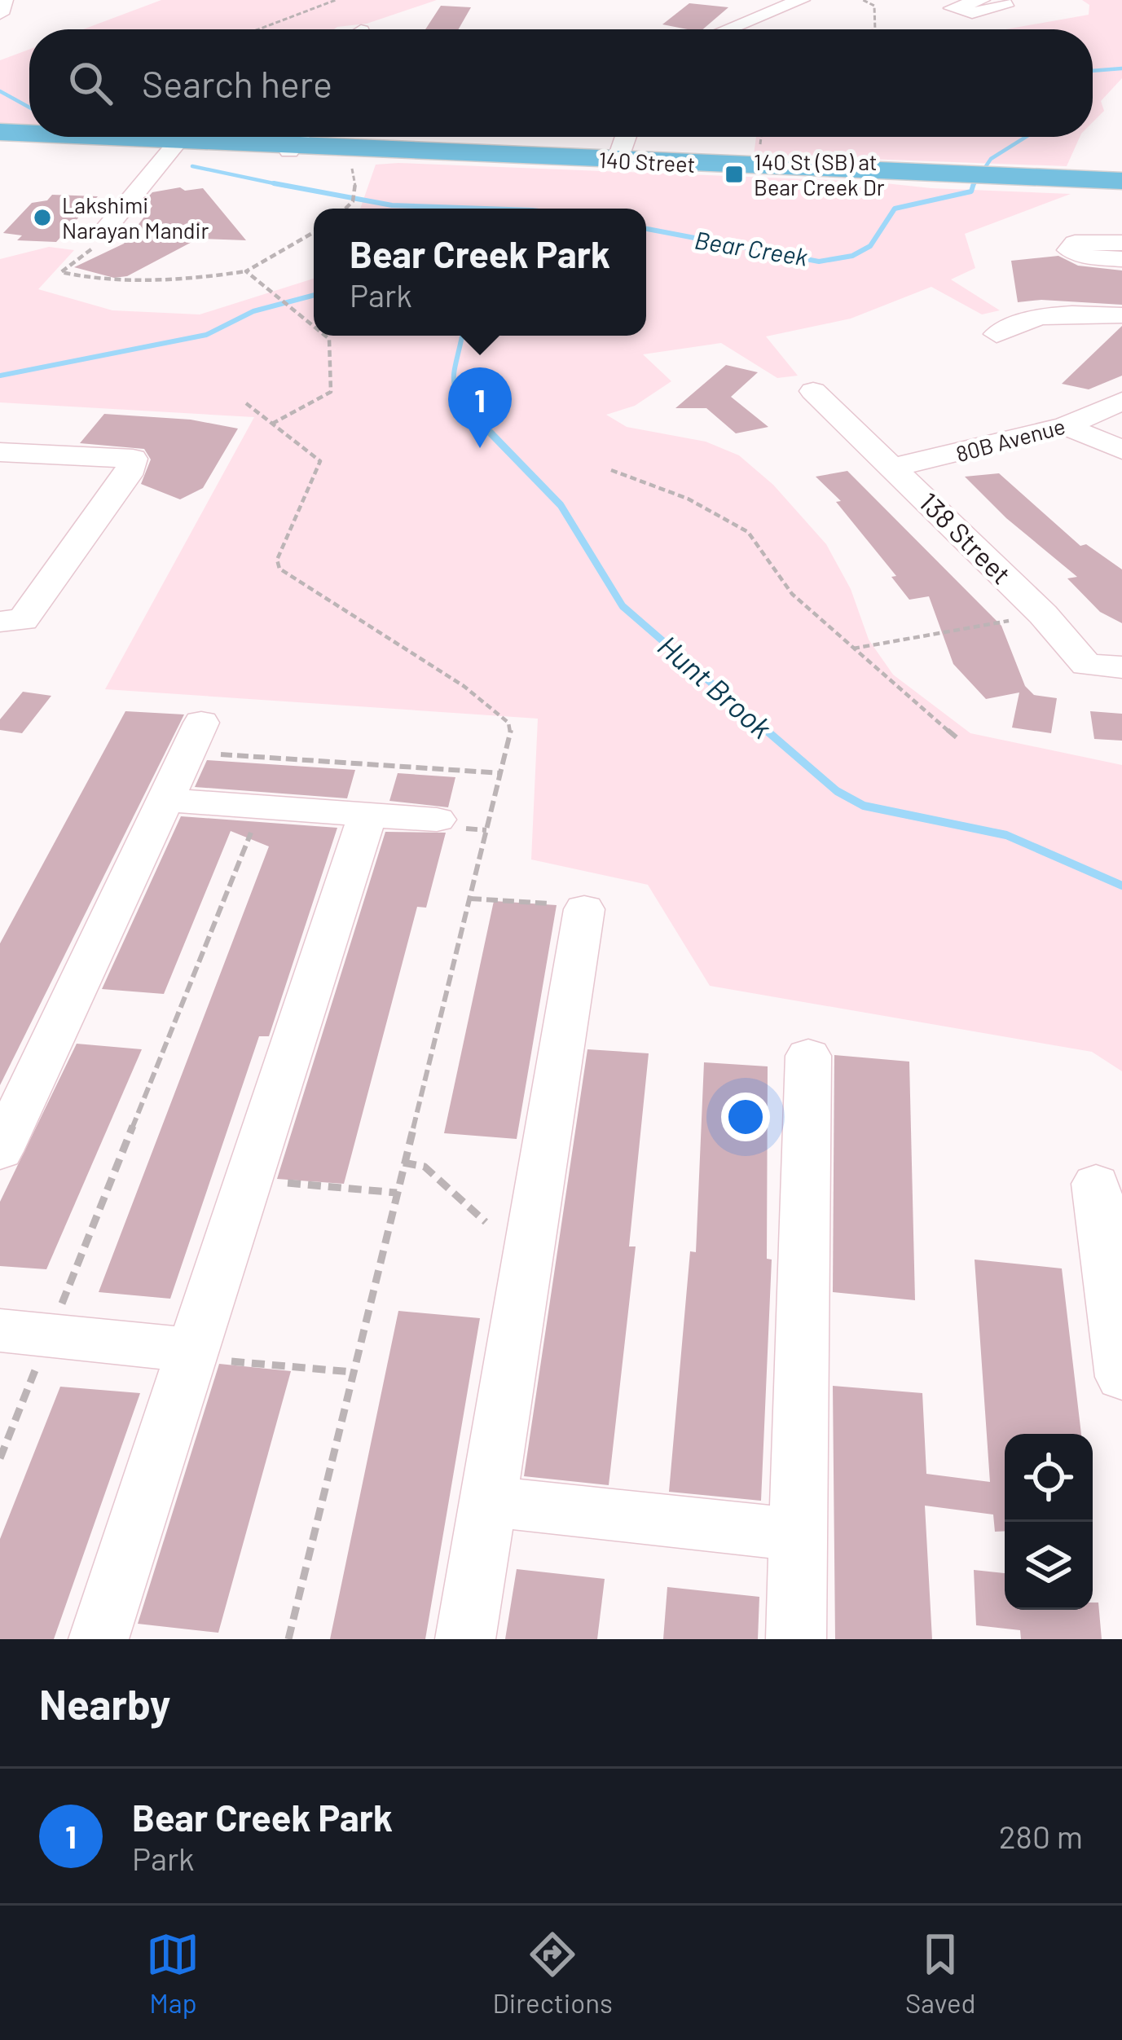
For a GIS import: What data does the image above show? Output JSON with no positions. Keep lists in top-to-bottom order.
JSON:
{
  "streets": {
    "main road": ["140 Street"],
    "street": ["80B Avenue", "138 Street"]
  },
  "crossings": [
    ["80B Avenue", "138 Street"]
  ],
  "water": ["Bear Creek", "Hunt Brook"],
  "places": {
    "transit": ["140 St (SB) at Bear Creek Dr"],
    "other": ["Lakshimi Narayan Mandir"]
  },
  "page": {
    "search": "Search here",
    "popup": ["Bear Creek Park", "Park"],
    "pins": "1",
    "heading": "Nearby",
    "list": [
      {
        "mark": "1",
        "name": "Bear Creek Park",
        "note": "Park",
        "value": "280 m"
      }
    ],
    "nav": ["Map", "Directions", "Saved"]
  }
}
